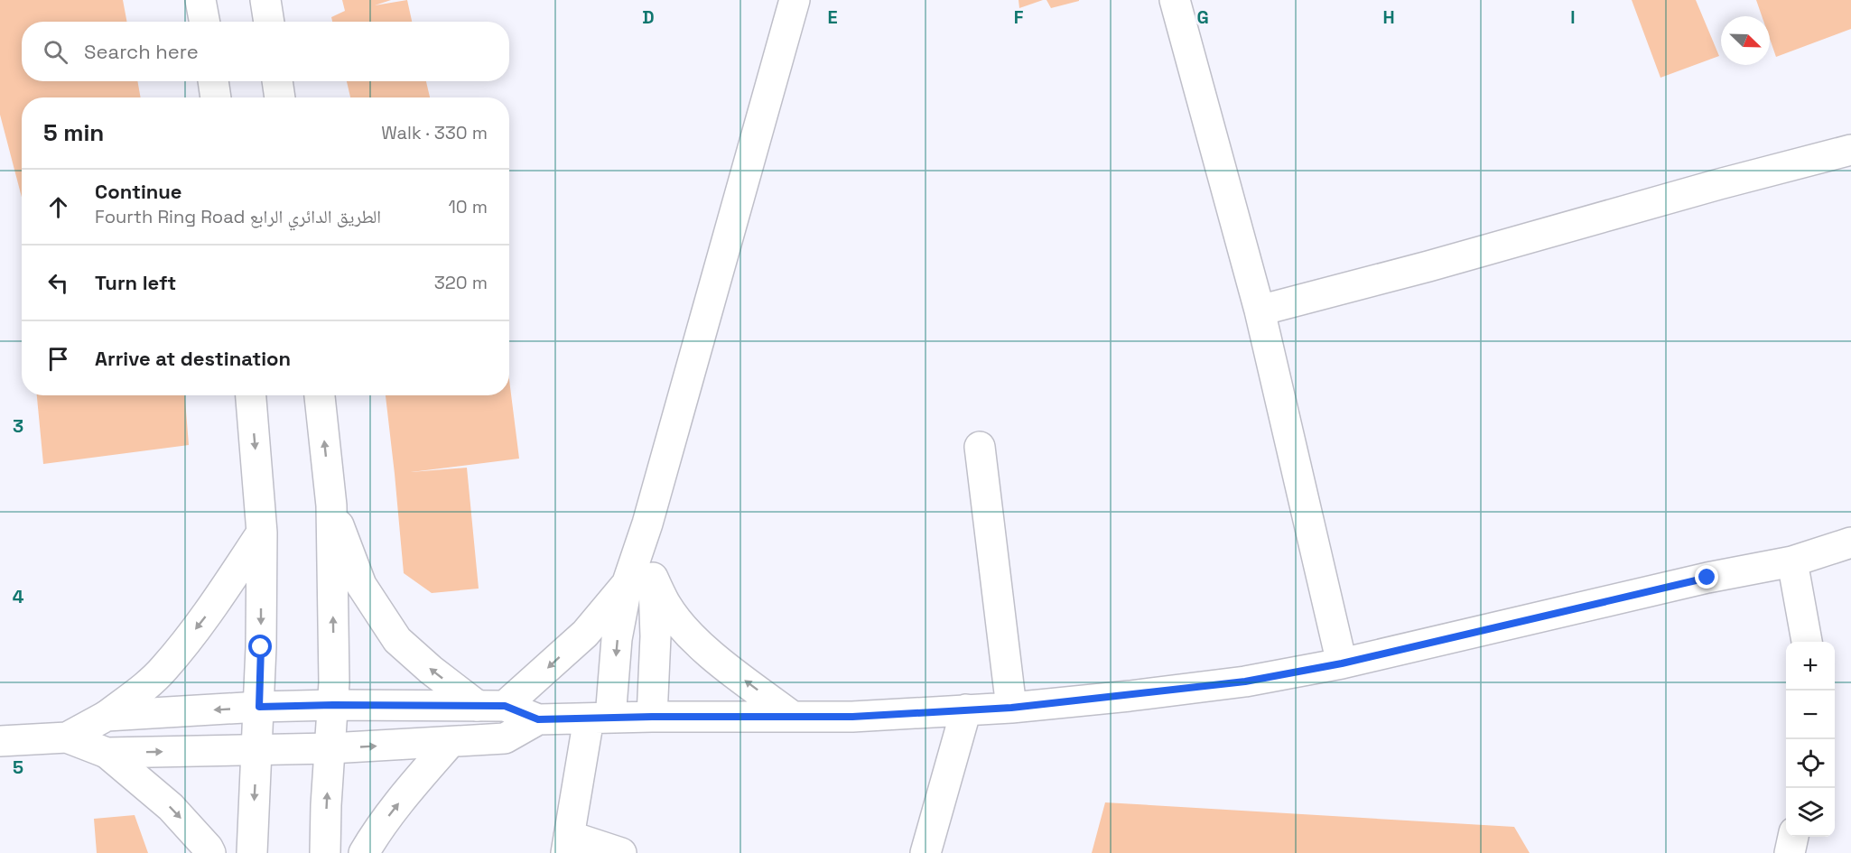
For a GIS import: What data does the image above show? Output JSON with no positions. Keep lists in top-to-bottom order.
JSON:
{
  "north": "bottom right",
  "page": {
    "search": "Search here",
    "heading": ["5 min", "Walk · 330 m"],
    "list": [
      ["Continue", "Fourth Ring Road الطريق الدائري الرابع", "10 m"],
      ["Turn left", "320 m"],
      "Arrive at destination"
    ],
    "map_buttons": ["+", "−"]
  },
  "grid": {
    "columns": [
      "D",
      "E",
      "F",
      "G",
      "H",
      "I"
    ],
    "rows": ["3", "4", "5"]
  }
}
